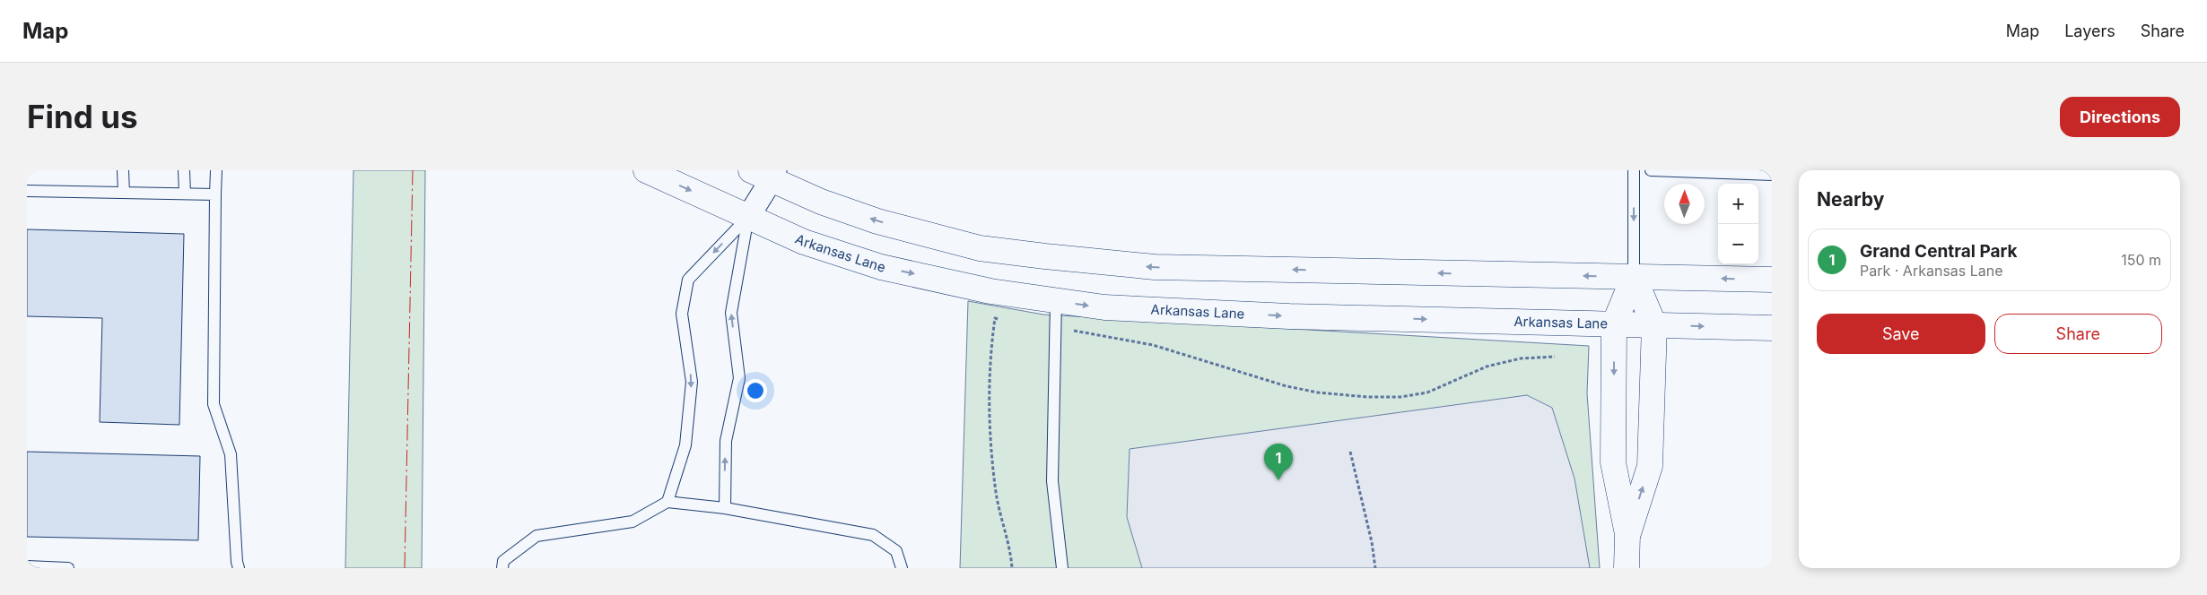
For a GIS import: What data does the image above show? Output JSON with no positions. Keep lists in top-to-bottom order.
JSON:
{
  "streets": {
    "main road": ["Arkansas Lane"]
  },
  "north": "top",
  "page": {
    "header": "Map",
    "nav": ["Map", "Layers", "Share"],
    "buttons": [
      "Directions",
      ["Save", "Share"]
    ],
    "title": "Find us",
    "heading": "Nearby",
    "map_buttons": ["+", "−"],
    "list": [
      {
        "mark": "1",
        "name": "Grand Central Park",
        "note": "Park · Arkansas Lane",
        "value": "150 m"
      }
    ],
    "pins": "1"
  }
}
